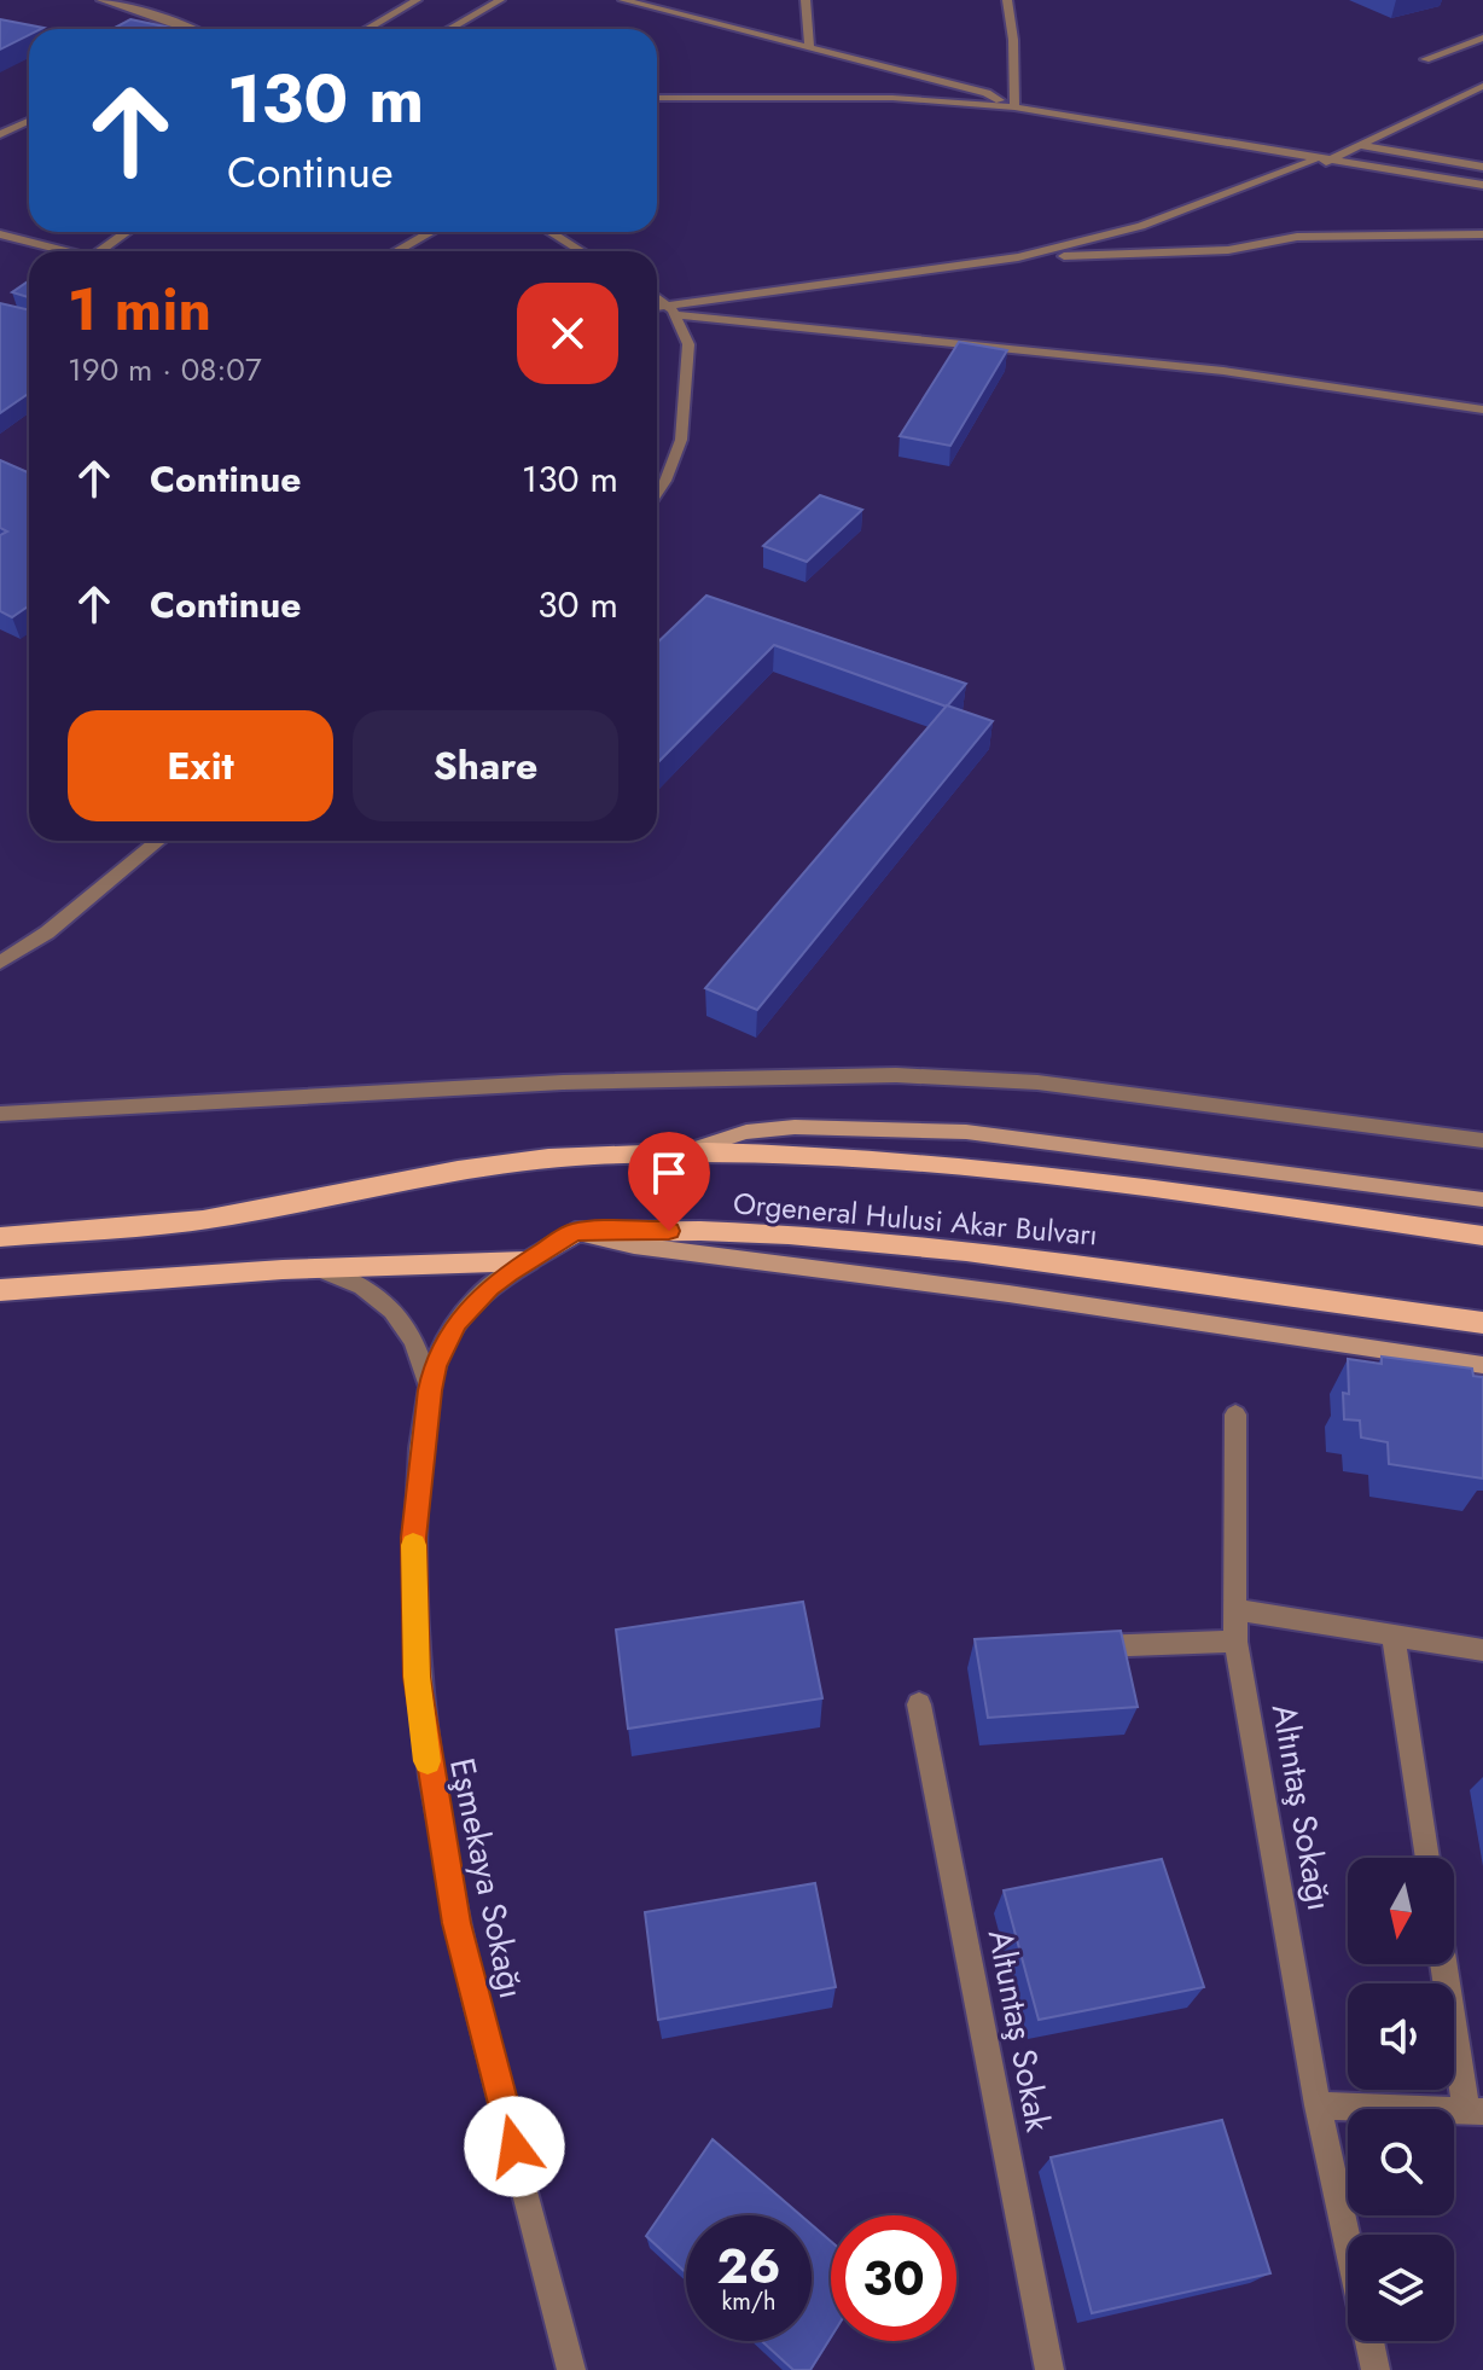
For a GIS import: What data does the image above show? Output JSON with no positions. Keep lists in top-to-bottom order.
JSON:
{
  "streets": {
    "main road": ["Orgeneral Hulusi Akar Bulvarı"],
    "street": ["Altıntaş Sokağı", "Eşmekaya Sokağı", "Altuntaş Sokak"]
  },
  "north": "bottom",
  "page": {
    "turn": ["130 m", "Continue"],
    "heading": ["1 min", "190 m · 08:07"],
    "list": [
      {
        "name": "Continue",
        "value": "130 m"
      },
      {
        "name": "Continue",
        "value": "30 m"
      }
    ],
    "buttons": ["Exit", "Share"],
    "speed": "26 km/h",
    "limit": "30"
  }
}
